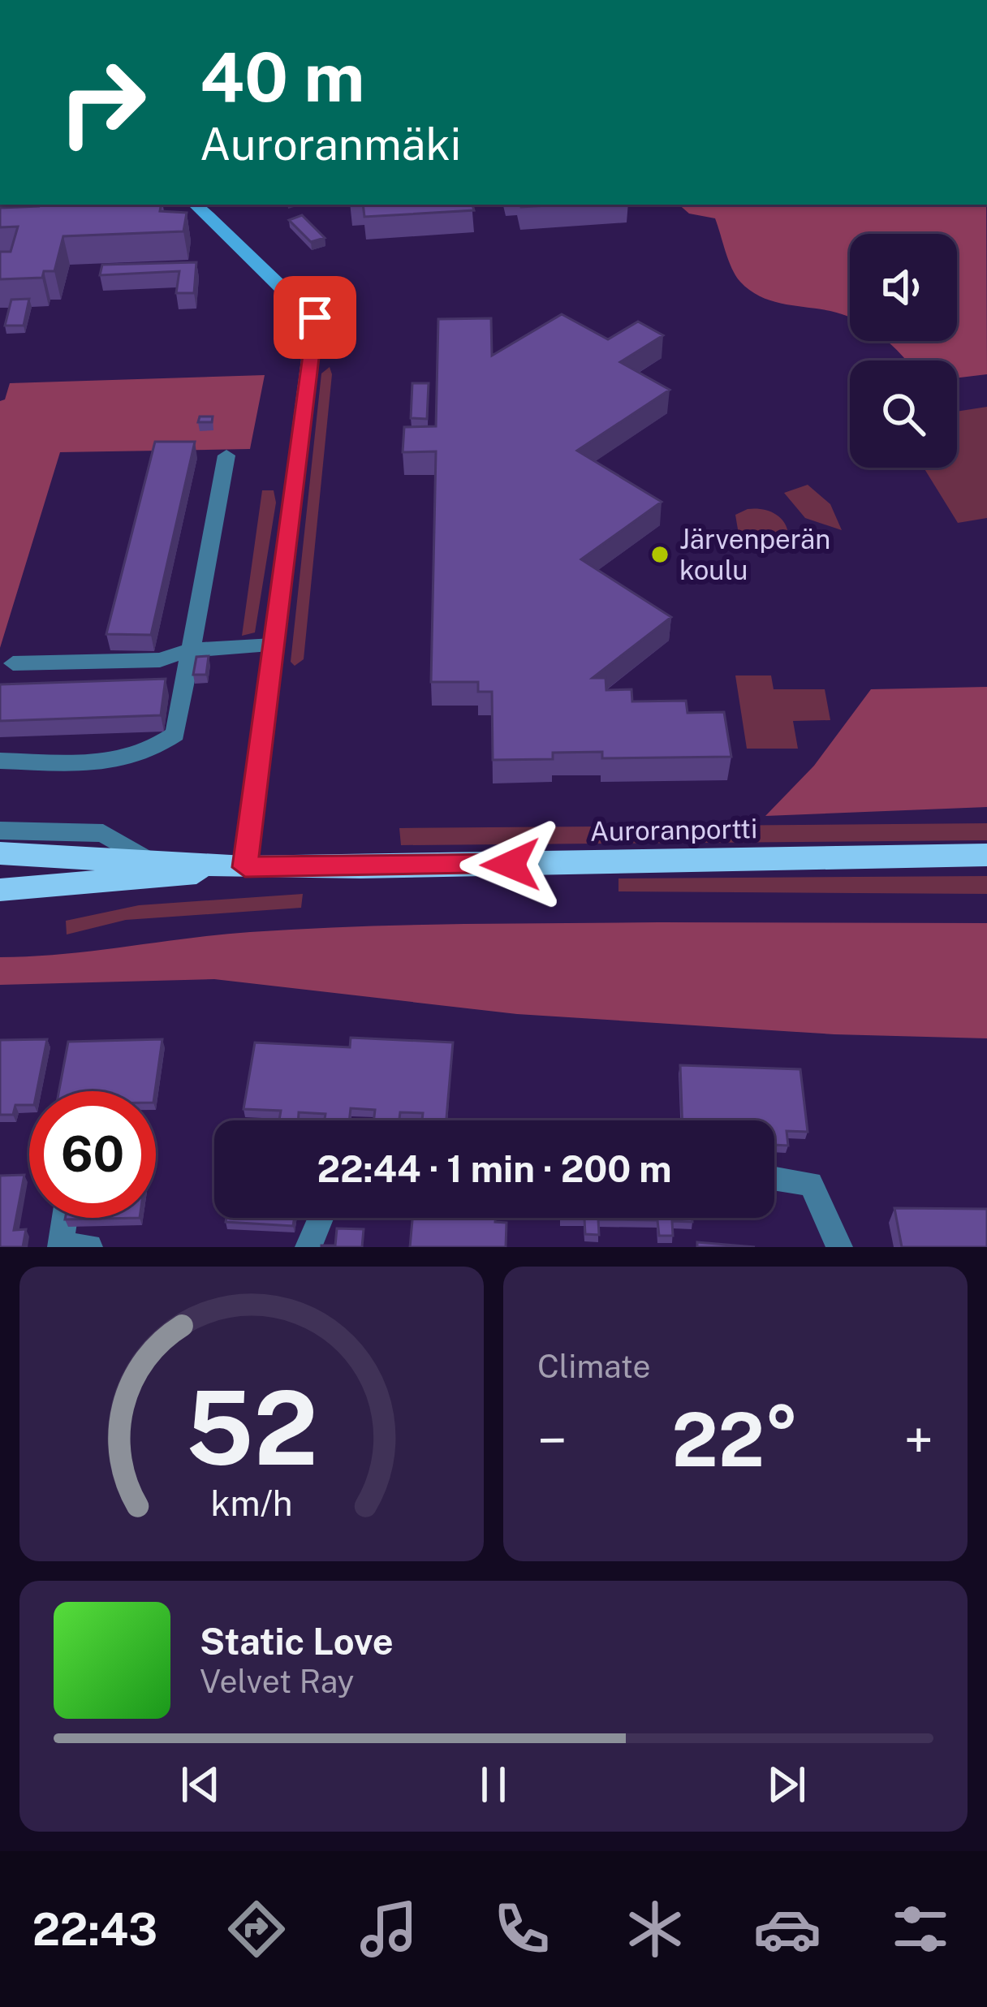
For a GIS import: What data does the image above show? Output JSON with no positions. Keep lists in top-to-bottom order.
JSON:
{
  "streets": {
    "main road": ["Auroranportti"]
  },
  "places": ["Järvenperän koulu"],
  "page": {
    "turn": ["40 m", "Auroranmäki"],
    "limit": "60",
    "trip": "22:44 · 1 min · 200 m",
    "tile": "Climate",
    "heat": ["−", "22°", "+"],
    "song": ["Static Love", "Velvet Ray"],
    "tabs": "22:43",
    "gauge": ["52", "km/h"]
  }
}
